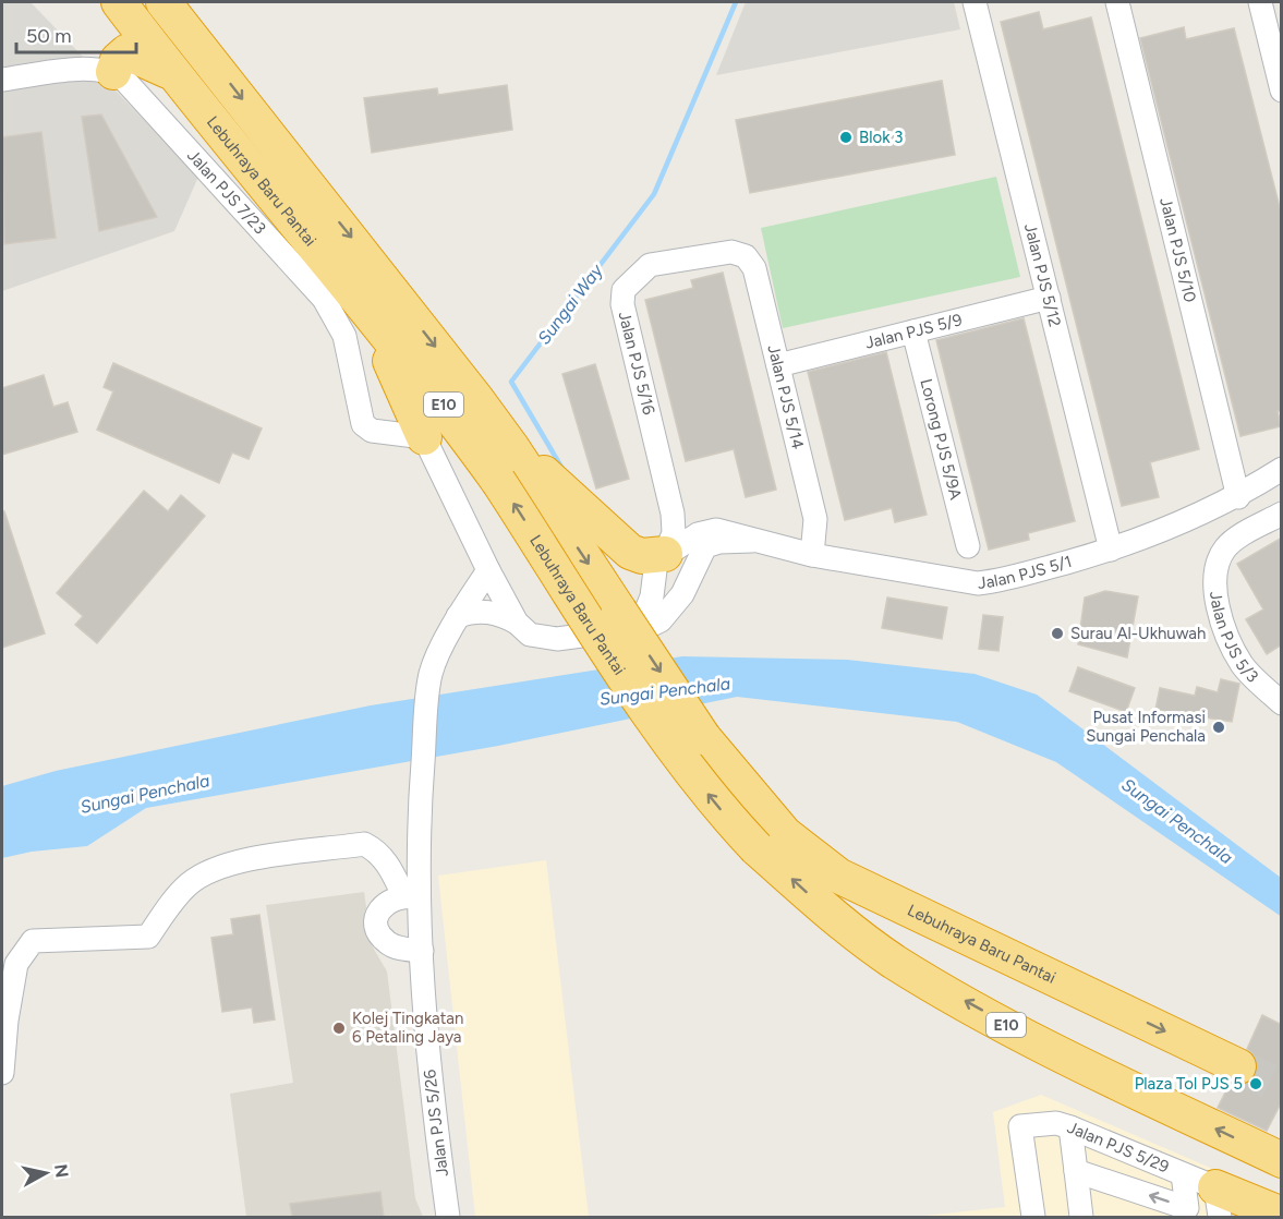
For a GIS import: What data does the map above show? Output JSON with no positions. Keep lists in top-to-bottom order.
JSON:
{
  "streets": {
    "highway": ["Lebuhraya Baru Pantai", "E10"],
    "street": [
      "Jalan PJS 7/23",
      "Jalan PJS 5/10",
      "Jalan PJS 5/12",
      "Jalan PJS 5/9",
      "Jalan PJS 5/16",
      "Jalan PJS 5/14",
      "Lorong PJS 5/9A",
      "Jalan PJS 5/1",
      "Jalan PJS 5/3",
      "Jalan PJS 5/26",
      "Jalan PJS 5/29"
    ]
  },
  "crossings": [
    ["Jalan PJS 5/10", "Jalan PJS 5/1"],
    ["Jalan PJS 5/12", "Jalan PJS 5/9"],
    ["Jalan PJS 5/12", "Jalan PJS 5/1"],
    ["Jalan PJS 5/9", "Jalan PJS 5/14"],
    ["Jalan PJS 5/9", "Lorong PJS 5/9A"],
    ["Jalan PJS 5/16", "Jalan PJS 5/14"],
    ["Jalan PJS 5/14", "Jalan PJS 5/1"],
    ["Jalan PJS 5/1", "Jalan PJS 5/26"]
  ],
  "water": ["Sungai Way", "Sungai Penchala"],
  "places": [
    "Blok 3",
    "Surau Al-Ukhuwah",
    "Pusat Informasi Sungai Penchala",
    "Kolej Tingkatan 6 Petaling Jaya",
    "Plaza Tol PJS 5"
  ],
  "scale_bar": "50 m",
  "north": "right"
}
